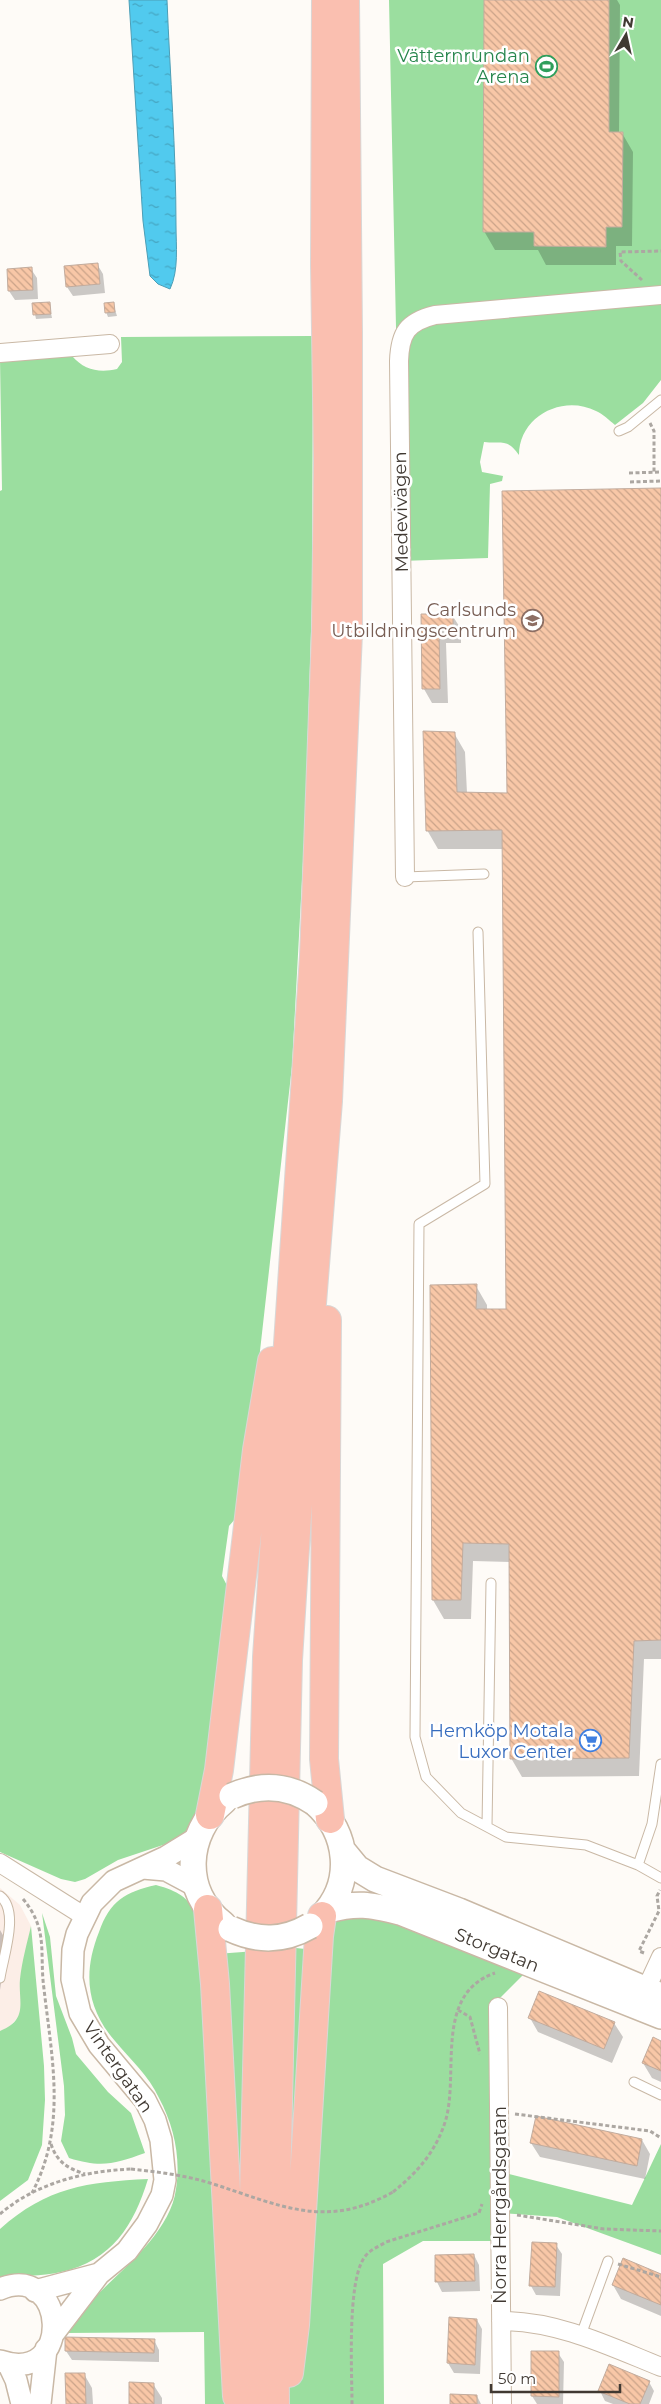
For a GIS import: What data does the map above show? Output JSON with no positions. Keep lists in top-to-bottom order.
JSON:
{
  "streets": {
    "main road": ["Storgatan"],
    "street": ["Medevivägen", "Vintergatan", "Norra Herrgårdsgatan"]
  },
  "crossings": [
    ["Storgatan", "Vintergatan"]
  ],
  "places": {
    "sports": ["Vätternrundan Arena"],
    "school or university": ["Carlsunds Utbildningscentrum"],
    "supermarket": ["Hemköp Motala Luxor Center"]
  },
  "scale_bar": "50 m",
  "north": "top"
}
